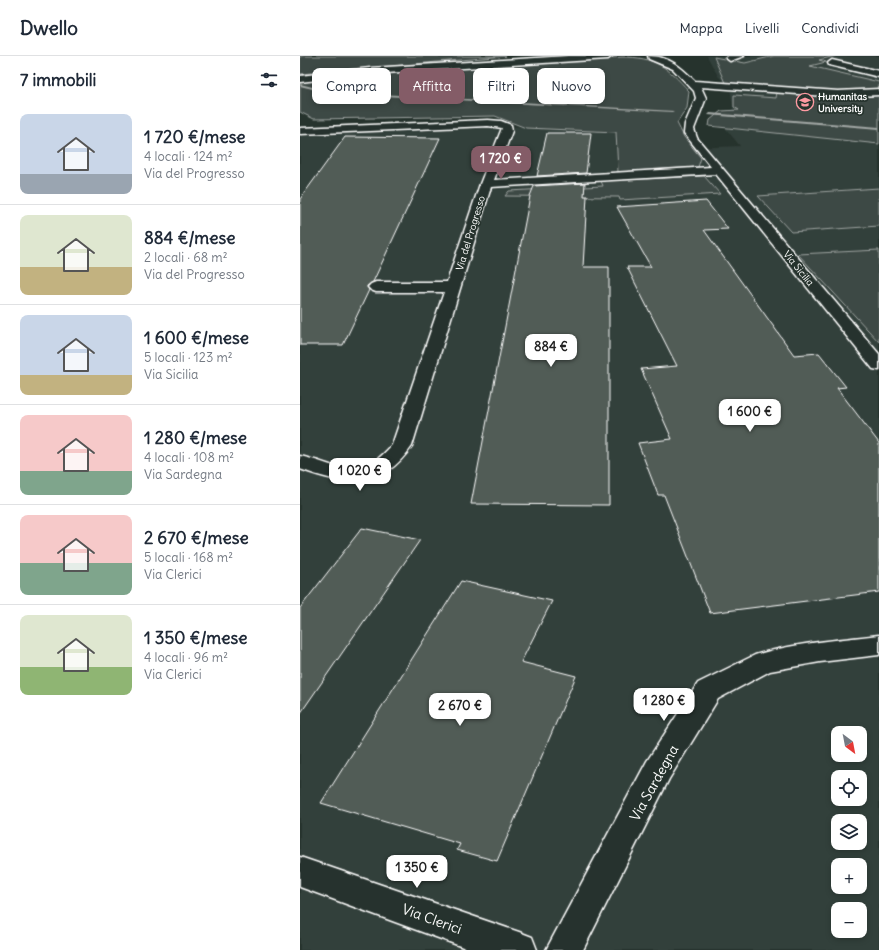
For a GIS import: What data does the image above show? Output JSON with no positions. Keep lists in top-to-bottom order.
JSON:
{
  "streets": {
    "street": [
      "Via del Progresso",
      "Via Sicilia",
      "Via Sardegna",
      "Via Clerici"
    ]
  },
  "places": {
    "school or university": ["Humanitas University"]
  },
  "north": "bottom right",
  "page": {
    "header": "Dwello",
    "nav": ["Mappa", "Livelli", "Condividi"],
    "heading": "7 immobili",
    "chip": [
      "Compra",
      "Affitta",
      "Filtri",
      "Nuovo"
    ],
    "list": [
      {
        "name": "1 720 €/mese",
        "note": "4 locali · 124 m² · Via del Progresso"
      },
      {
        "name": "884 €/mese",
        "note": "2 locali · 68 m² · Via del Progresso"
      },
      {
        "name": "1 600 €/mese",
        "note": "5 locali · 123 m² · Via Sicilia"
      },
      {
        "name": "1 280 €/mese",
        "note": "4 locali · 108 m² · Via Sardegna"
      },
      {
        "name": "2 670 €/mese",
        "note": "5 locali · 168 m² · Via Clerici"
      },
      {
        "name": "1 350 €/mese",
        "note": "4 locali · 96 m² · Via Clerici"
      }
    ],
    "price": [
      "1 720 €",
      "884 €",
      "1 600 €",
      "1 020 €",
      "1 280 €",
      "2 670 €",
      "1 350 €"
    ],
    "map_buttons": ["+", "−"]
  }
}
